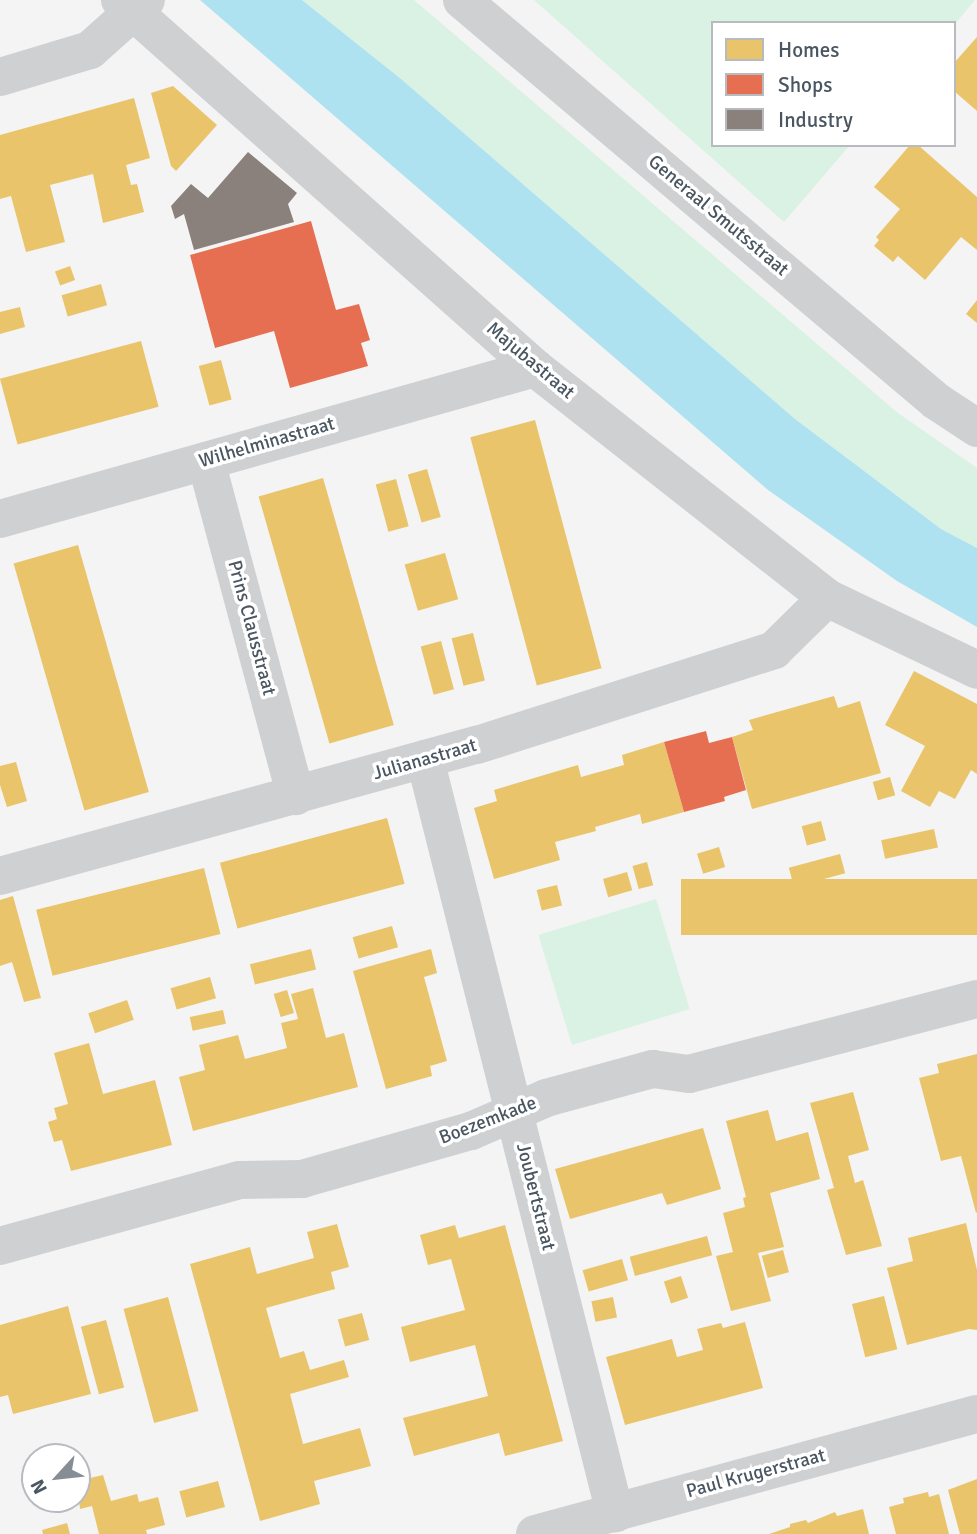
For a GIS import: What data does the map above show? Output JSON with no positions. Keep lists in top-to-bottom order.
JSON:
{
  "streets": {
    "street": [
      "Generaal Smutsstraat",
      "Majubastraat",
      "Wilhelminastraat",
      "Prins Clausstraat",
      "Julianastraat",
      "Boezemkade",
      "Joubertstraat",
      "Paul Krugerstraat"
    ]
  },
  "crossings": [
    ["Majubastraat", "Wilhelminastraat"],
    ["Majubastraat", "Julianastraat"],
    ["Wilhelminastraat", "Prins Clausstraat"],
    ["Prins Clausstraat", "Julianastraat"],
    ["Julianastraat", "Joubertstraat"],
    ["Boezemkade", "Joubertstraat"],
    ["Joubertstraat", "Paul Krugerstraat"]
  ],
  "legend": ["Homes", "Shops", "Industry"],
  "north": "bottom left"
}
